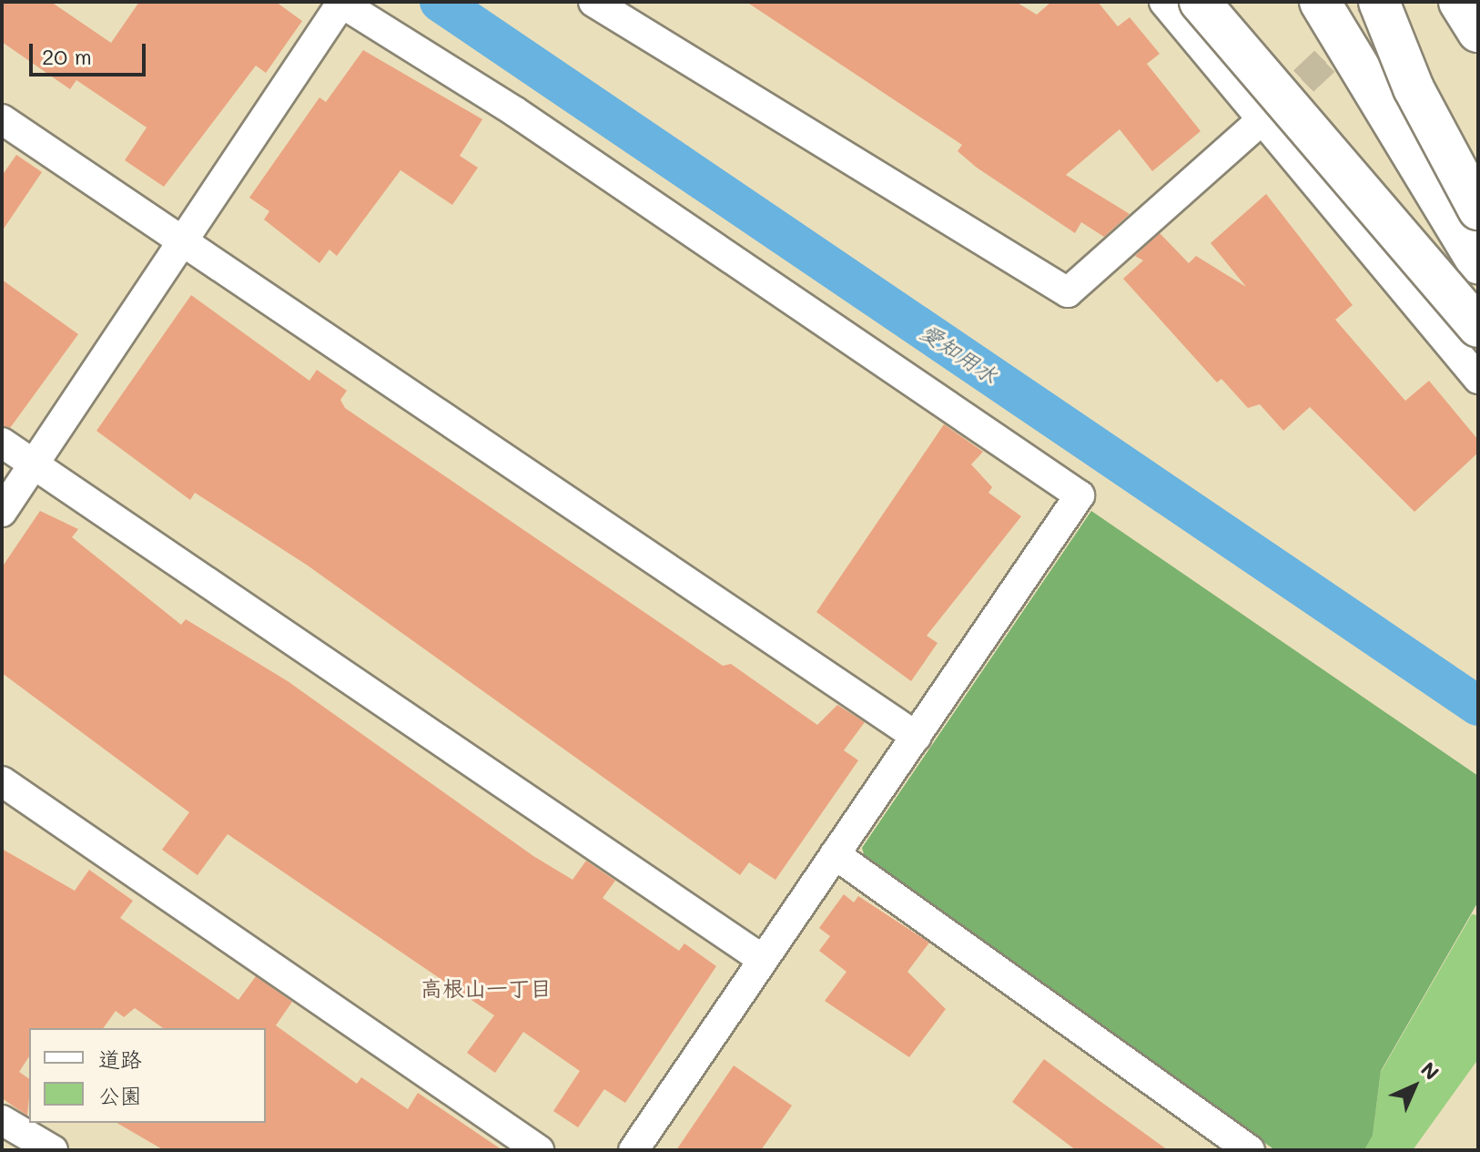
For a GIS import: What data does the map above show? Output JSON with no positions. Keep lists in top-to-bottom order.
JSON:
{
  "districts": ["高根山一丁目"],
  "water": ["愛知用水"],
  "legend": ["道路", "公園"],
  "scale_bar": "20 m",
  "north": "top right"
}
